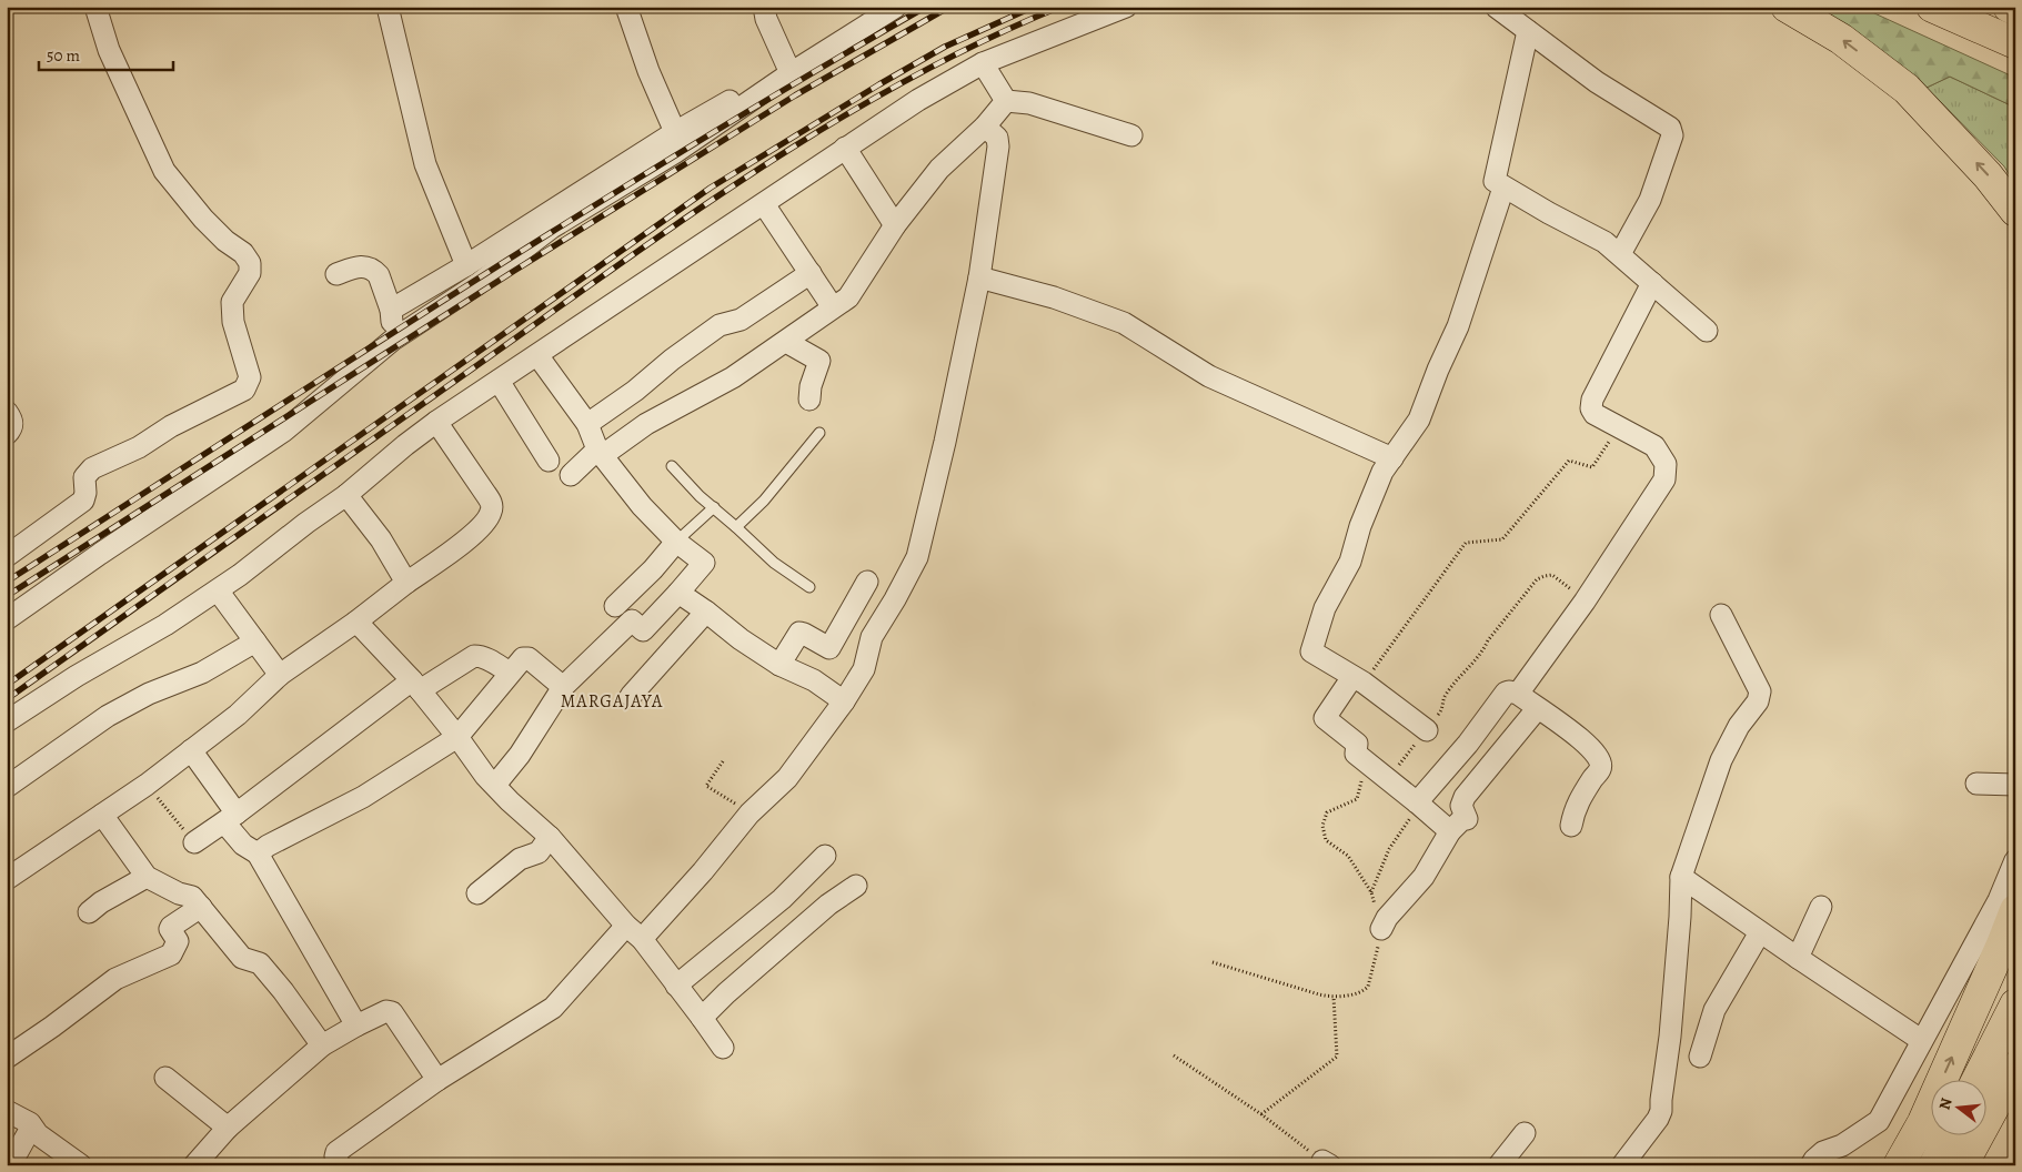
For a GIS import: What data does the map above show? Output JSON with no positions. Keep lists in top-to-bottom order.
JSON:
{
  "districts": ["MARGAJAYA"],
  "scale_bar": "50 m",
  "north": "left"
}
